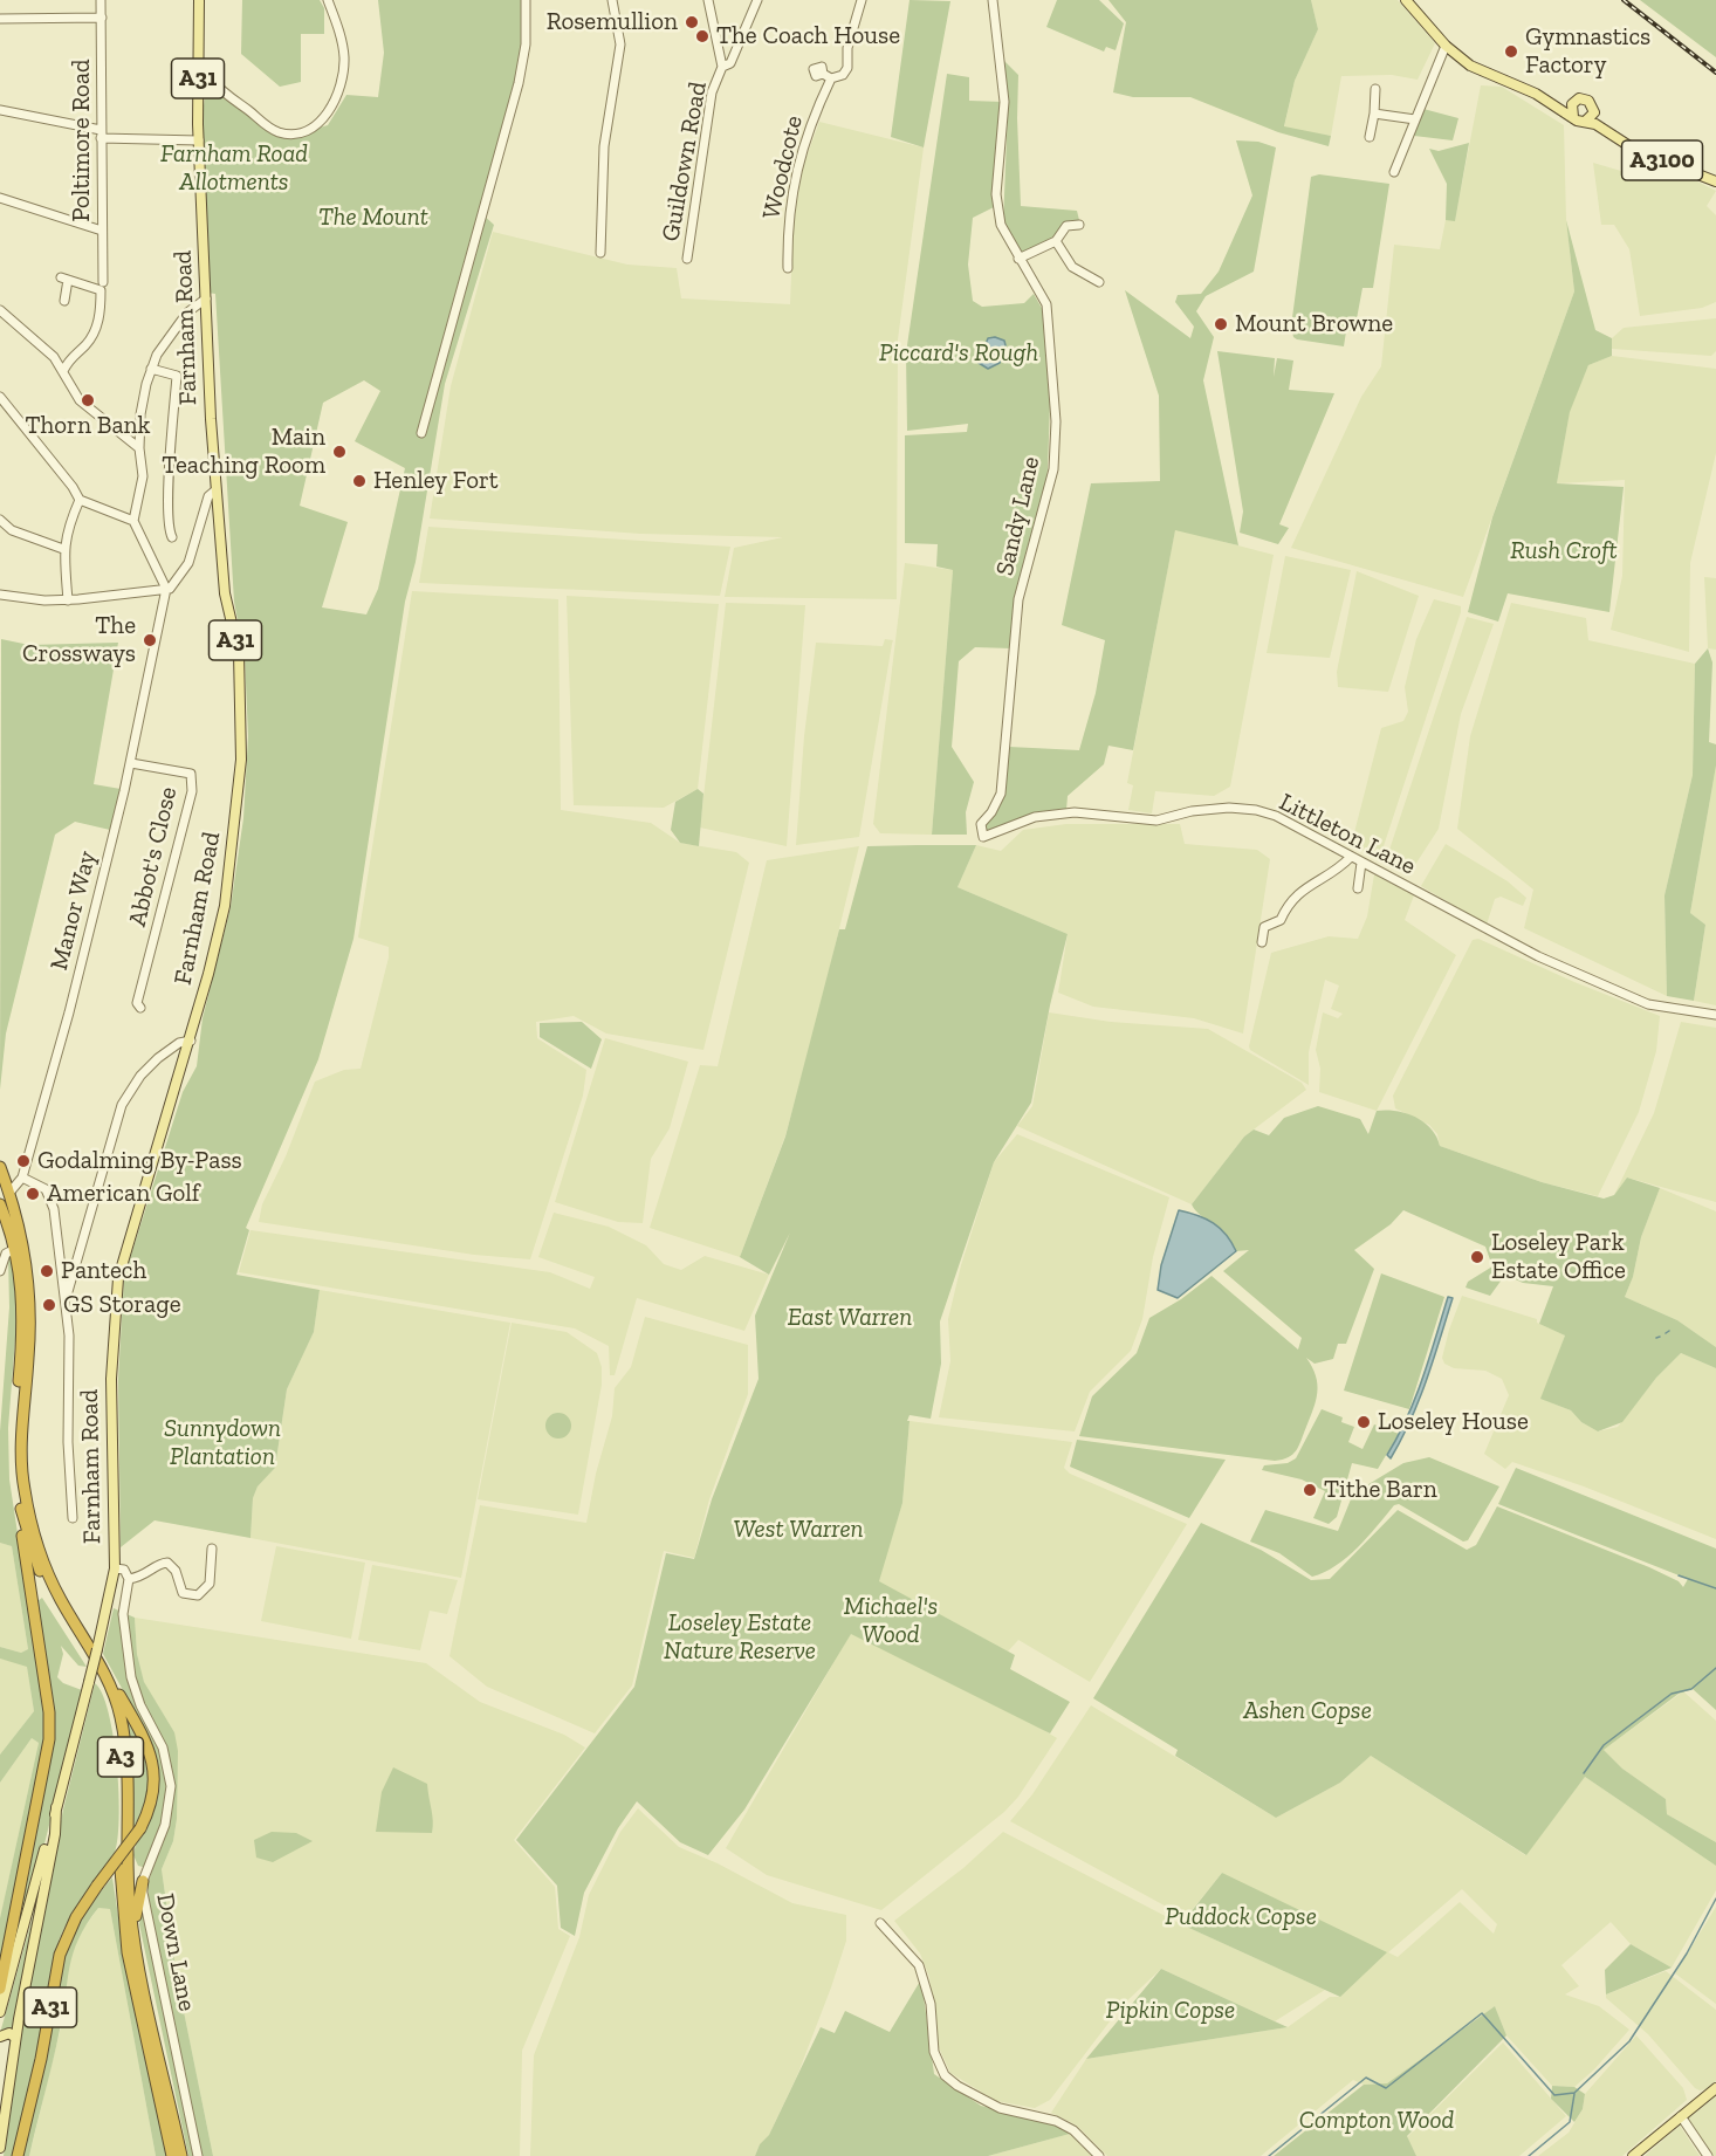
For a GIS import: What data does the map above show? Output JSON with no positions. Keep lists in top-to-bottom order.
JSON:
{
  "streets": {
    "highway": ["A31", "A3"],
    "main road": ["A3100", "Farnham Road"],
    "street": [
      "Poltimore Road",
      "Guildown Road",
      "Woodcote",
      "Sandy Lane",
      "Littleton Lane",
      "Abbot's Close",
      "Manor Way",
      "Down Lane"
    ]
  },
  "crossings": [
    ["A31", "Farnham Road"],
    ["A31", "A3"],
    ["Sandy Lane", "Littleton Lane"],
    ["Abbot's Close", "Manor Way"],
    ["Manor Way", "A3"]
  ],
  "parks": [
    "Farnham Road Allotments",
    "The Mount",
    "Piccard's Rough",
    "Rush Croft",
    "East Warren",
    "Sunnydown Plantation",
    "West Warren",
    "Michael's Wood",
    "Loseley Estate Nature Reserve",
    "Ashen Copse",
    "Puddock Copse",
    "Pipkin Copse",
    "Compton Wood"
  ],
  "places": [
    "Rosemullion",
    "The Coach House",
    "Gymnastics Factory",
    "Mount Browne",
    "Thorn Bank",
    "Main Teaching Room",
    "Henley Fort",
    "The Crossways",
    "Godalming By-Pass",
    "American Golf",
    "Loseley Park Estate Office",
    "Pantech",
    "GS Storage",
    "Loseley House",
    "Tithe Barn"
  ]
}
